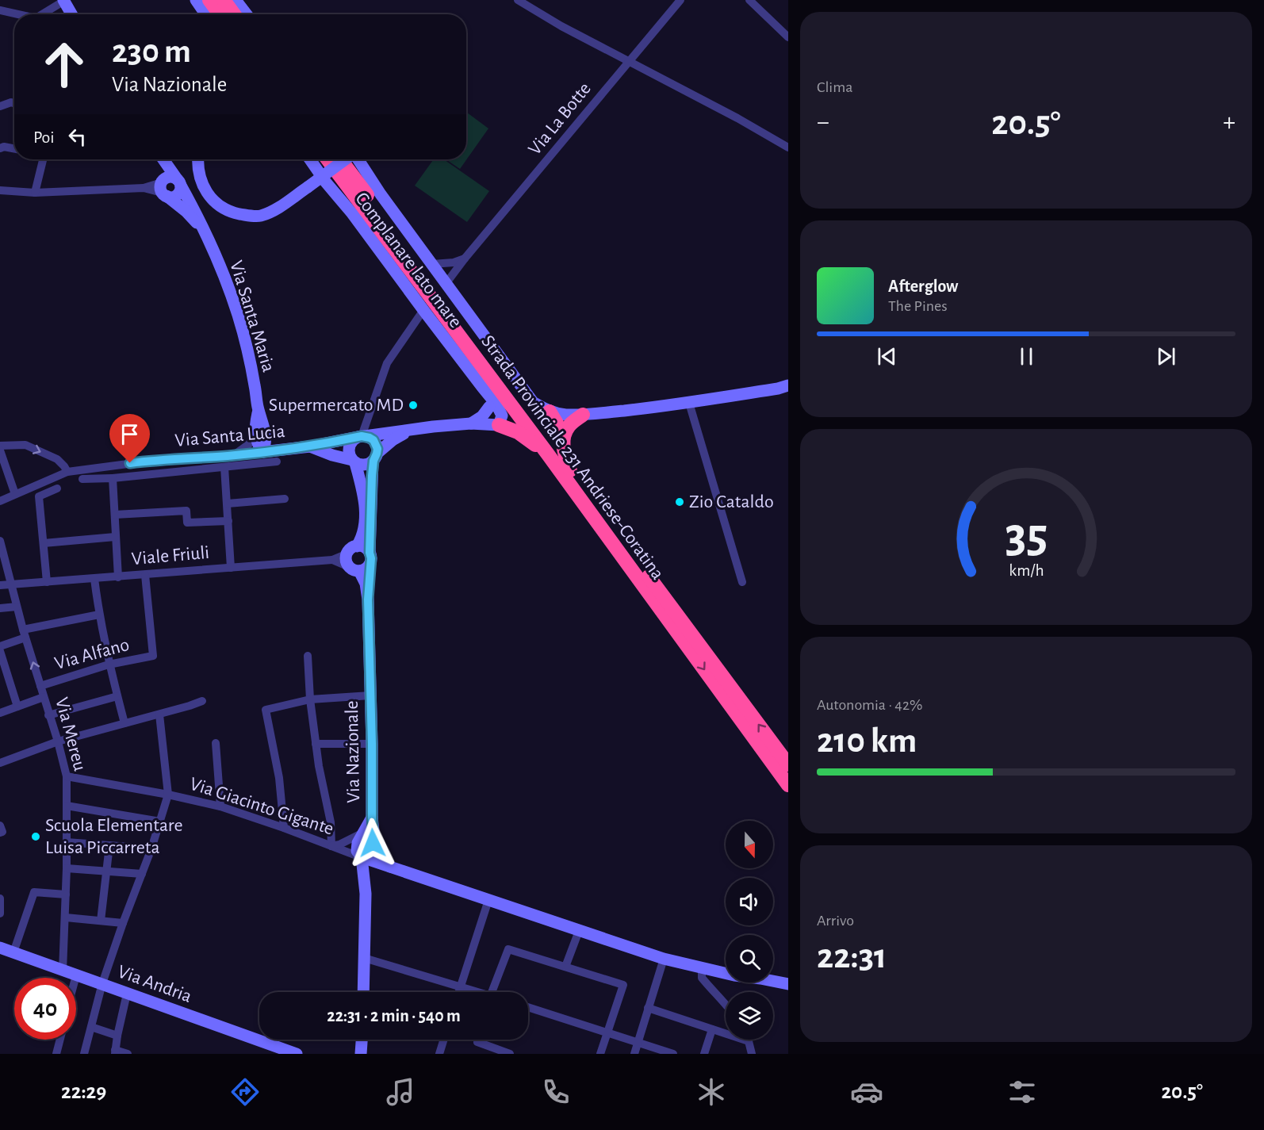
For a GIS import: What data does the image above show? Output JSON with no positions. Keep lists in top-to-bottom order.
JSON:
{
  "streets": {
    "highway": ["Strada Provinciale 231 Andriese-Coratina"],
    "street": [
      "Via La Botte",
      "Complanare lato mare",
      "Via Santa Maria",
      "Via Santa Lucia",
      "Viale Friuli",
      "Via Alfano",
      "Via Mereu",
      "Via Nazionale",
      "Via Giacinto Gigante",
      "Via Andria"
    ]
  },
  "crossings": [
    ["Complanare lato mare", "Via Santa Lucia"],
    ["Via Santa Maria", "Via Santa Lucia"],
    ["Via Santa Lucia", "Via Nazionale"],
    ["Viale Friuli", "Via Alfano"],
    ["Viale Friuli", "Via Mereu"],
    ["Viale Friuli", "Via Nazionale"],
    ["Via Alfano", "Via Mereu"],
    ["Via Mereu", "Via Giacinto Gigante"],
    ["Via Mereu", "Via Andria"],
    ["Via Nazionale", "Via Giacinto Gigante"]
  ],
  "places": ["Supermercato MD", "Zio Cataldo", "Scuola Elementare Luisa Piccarreta"],
  "north": "bottom",
  "page": {
    "tile": [
      "Clima",
      ["Autonomia · 42%", "210 km"],
      ["Arrivo", "22:31"]
    ],
    "turn": ["230 m", "Via Nazionale"],
    "heat": ["−", "20.5°", "+"],
    "then": "Poi",
    "song": ["Afterglow", "The Pines"],
    "limit": "40",
    "trip": "22:31 · 2 min · 540 m",
    "tabs": ["22:29", "20.5°"],
    "gauge": ["35", "km/h"]
  }
}
